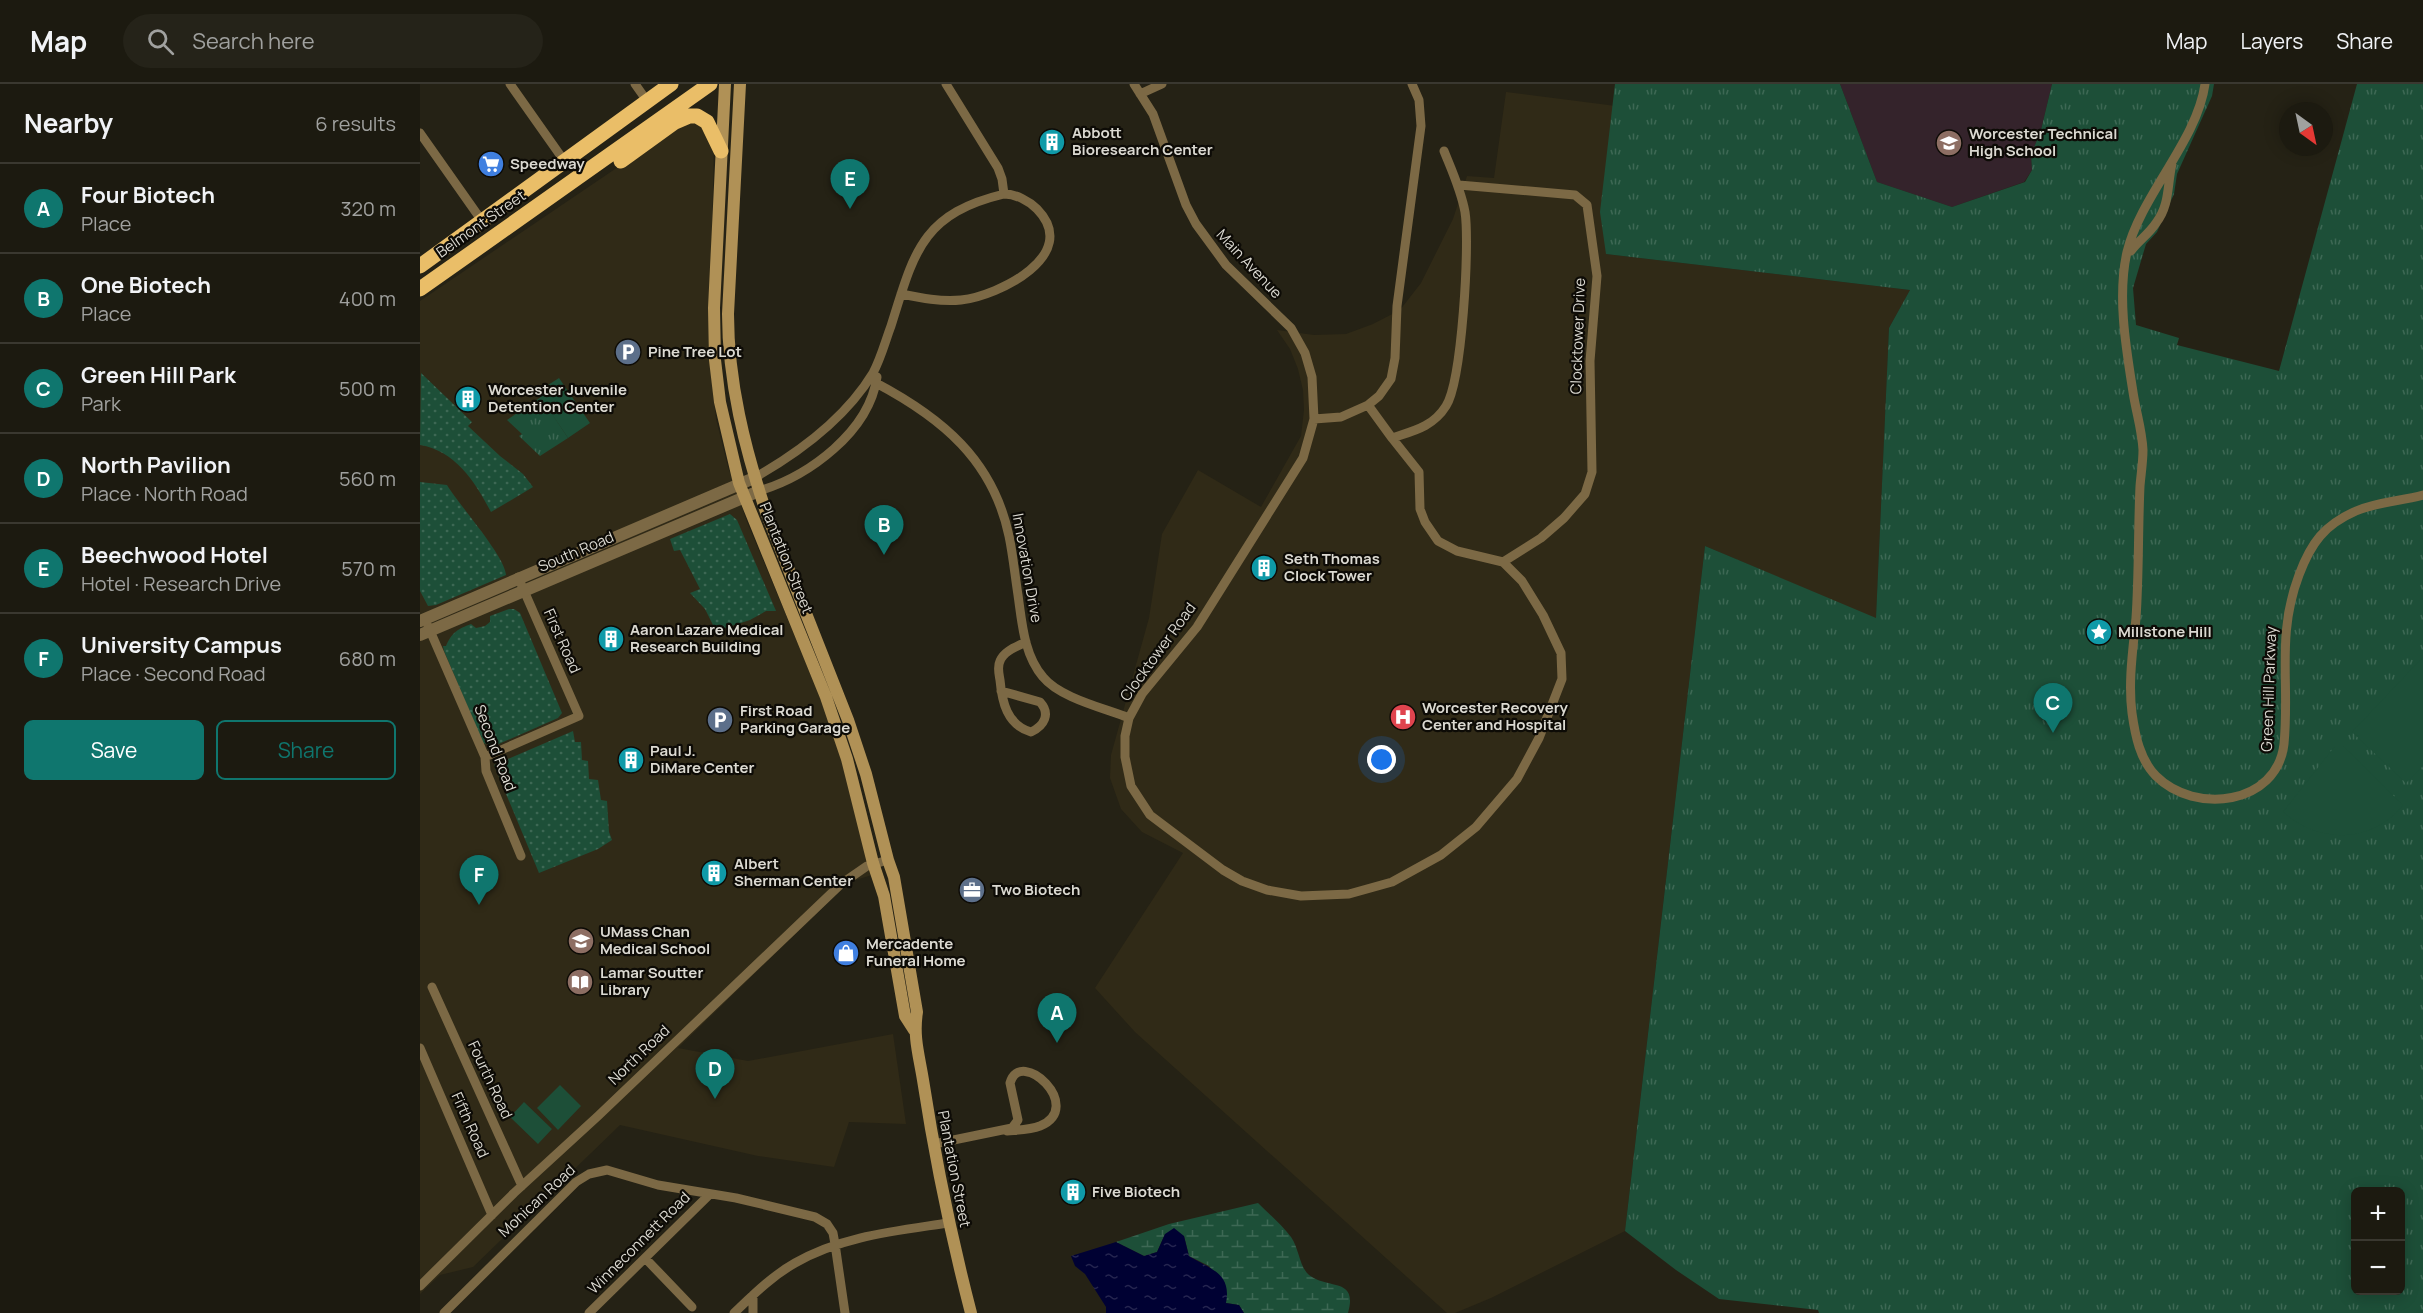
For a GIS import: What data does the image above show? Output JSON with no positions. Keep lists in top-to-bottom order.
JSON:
{
  "streets": {
    "highway": ["Belmont Street"],
    "main road": ["Plantation Street"],
    "street": [
      "Main Avenue",
      "Clocktower Drive",
      "South Road",
      "Innovation Drive",
      "First Road",
      "Clocktower Road",
      "Green Hill Parkway",
      "Second Road",
      "North Road",
      "Fourth Road",
      "Fifth Road",
      "Mohican Road",
      "Winneconnett Road"
    ]
  },
  "crossings": [
    ["Main Avenue", "Clocktower Road"],
    ["Clocktower Drive", "Clocktower Road"],
    ["South Road", "Plantation Street"],
    ["South Road", "First Road"],
    ["South Road", "Second Road"],
    ["Plantation Street", "North Road"],
    ["Innovation Drive", "Clocktower Road"],
    ["First Road", "Second Road"],
    ["North Road", "Fourth Road"],
    ["North Road", "Fifth Road"],
    ["Mohican Road", "Winneconnett Road"]
  ],
  "places": {
    "building": [
      "Abbott Bioresearch Center",
      "Worcester Juvenile Detention Center",
      "Seth Thomas Clock Tower",
      "Aaron Lazare Medical Research Building",
      "Paul J. DiMare Center",
      "Albert Sherman Center",
      "Five Biotech"
    ],
    "school or university": ["Worcester Technical High School", "UMass Chan Medical School"],
    "supermarket": ["Speedway"],
    "parking": ["Pine Tree Lot", "First Road Parking Garage"],
    "place": ["Millstone Hill"],
    "hospital": ["Worcester Recovery Center and Hospital"],
    "office": ["Two Biotech"],
    "shop": ["Mercadente Funeral Home"],
    "library": ["Lamar Soutter Library"]
  },
  "north": "bottom right",
  "page": {
    "header": "Map",
    "search": "Search here",
    "nav": ["Map", "Layers", "Share"],
    "heading": ["Nearby", "6 results"],
    "pins": [
      "E",
      "B",
      "C",
      "F",
      "A",
      "D"
    ],
    "list": [
      {
        "mark": "A",
        "name": "Four Biotech",
        "note": "Place",
        "value": "320 m"
      },
      {
        "mark": "B",
        "name": "One Biotech",
        "note": "Place",
        "value": "400 m"
      },
      {
        "mark": "C",
        "name": "Green Hill Park",
        "note": "Park",
        "value": "500 m"
      },
      {
        "mark": "D",
        "name": "North Pavilion",
        "note": "Place · North Road",
        "value": "560 m"
      },
      {
        "mark": "E",
        "name": "Beechwood Hotel",
        "note": "Hotel · Research Drive",
        "value": "570 m"
      },
      {
        "mark": "F",
        "name": "University Campus",
        "note": "Place · Second Road",
        "value": "680 m"
      }
    ],
    "buttons": ["Save", "Share"],
    "map_buttons": ["+", "−"]
  }
}
